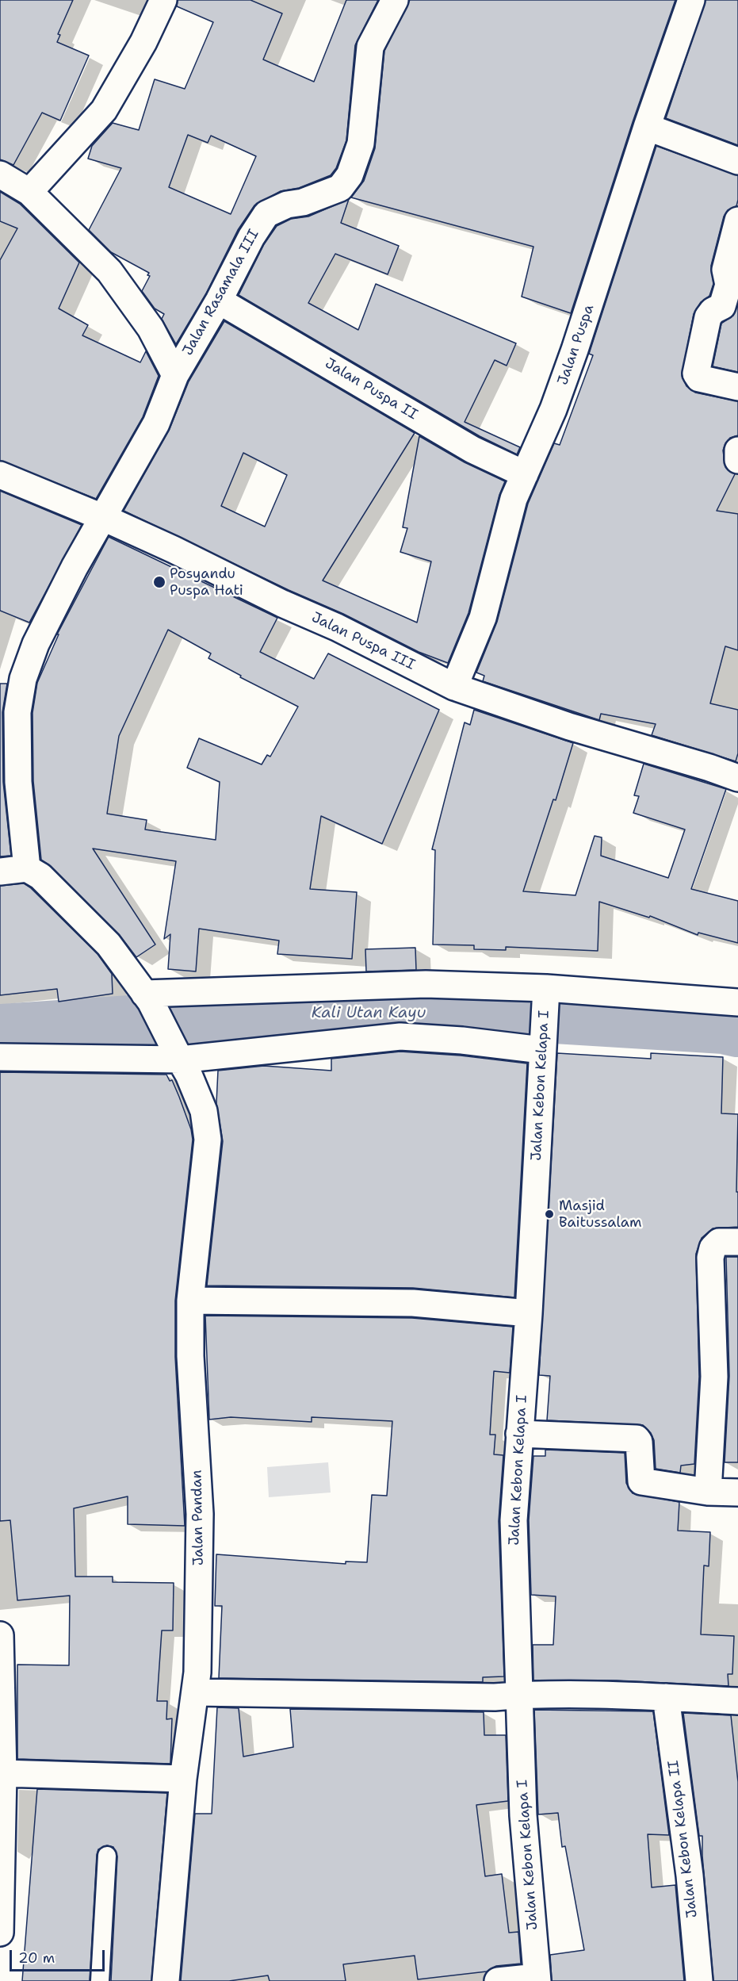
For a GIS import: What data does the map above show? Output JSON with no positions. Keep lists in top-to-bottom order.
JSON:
{
  "streets": {
    "street": [
      "Jalan Rasamala III",
      "Jalan Puspa",
      "Jalan Puspa II",
      "Jalan Puspa III",
      "Jalan Kebon Kelapa I",
      "Jalan Pandan",
      "Jalan Kebon Kelapa II"
    ]
  },
  "crossings": [
    ["Jalan Rasamala III", "Jalan Puspa II"],
    ["Jalan Rasamala III", "Jalan Puspa III"],
    ["Jalan Rasamala III", "Jalan Pandan"],
    ["Jalan Puspa", "Jalan Puspa II"],
    ["Jalan Puspa", "Jalan Puspa III"]
  ],
  "water": ["Kali Utan Kayu"],
  "places": ["Posyandu Puspa Hati", "Masjid Baitussalam"],
  "scale_bar": "20 m"
}
